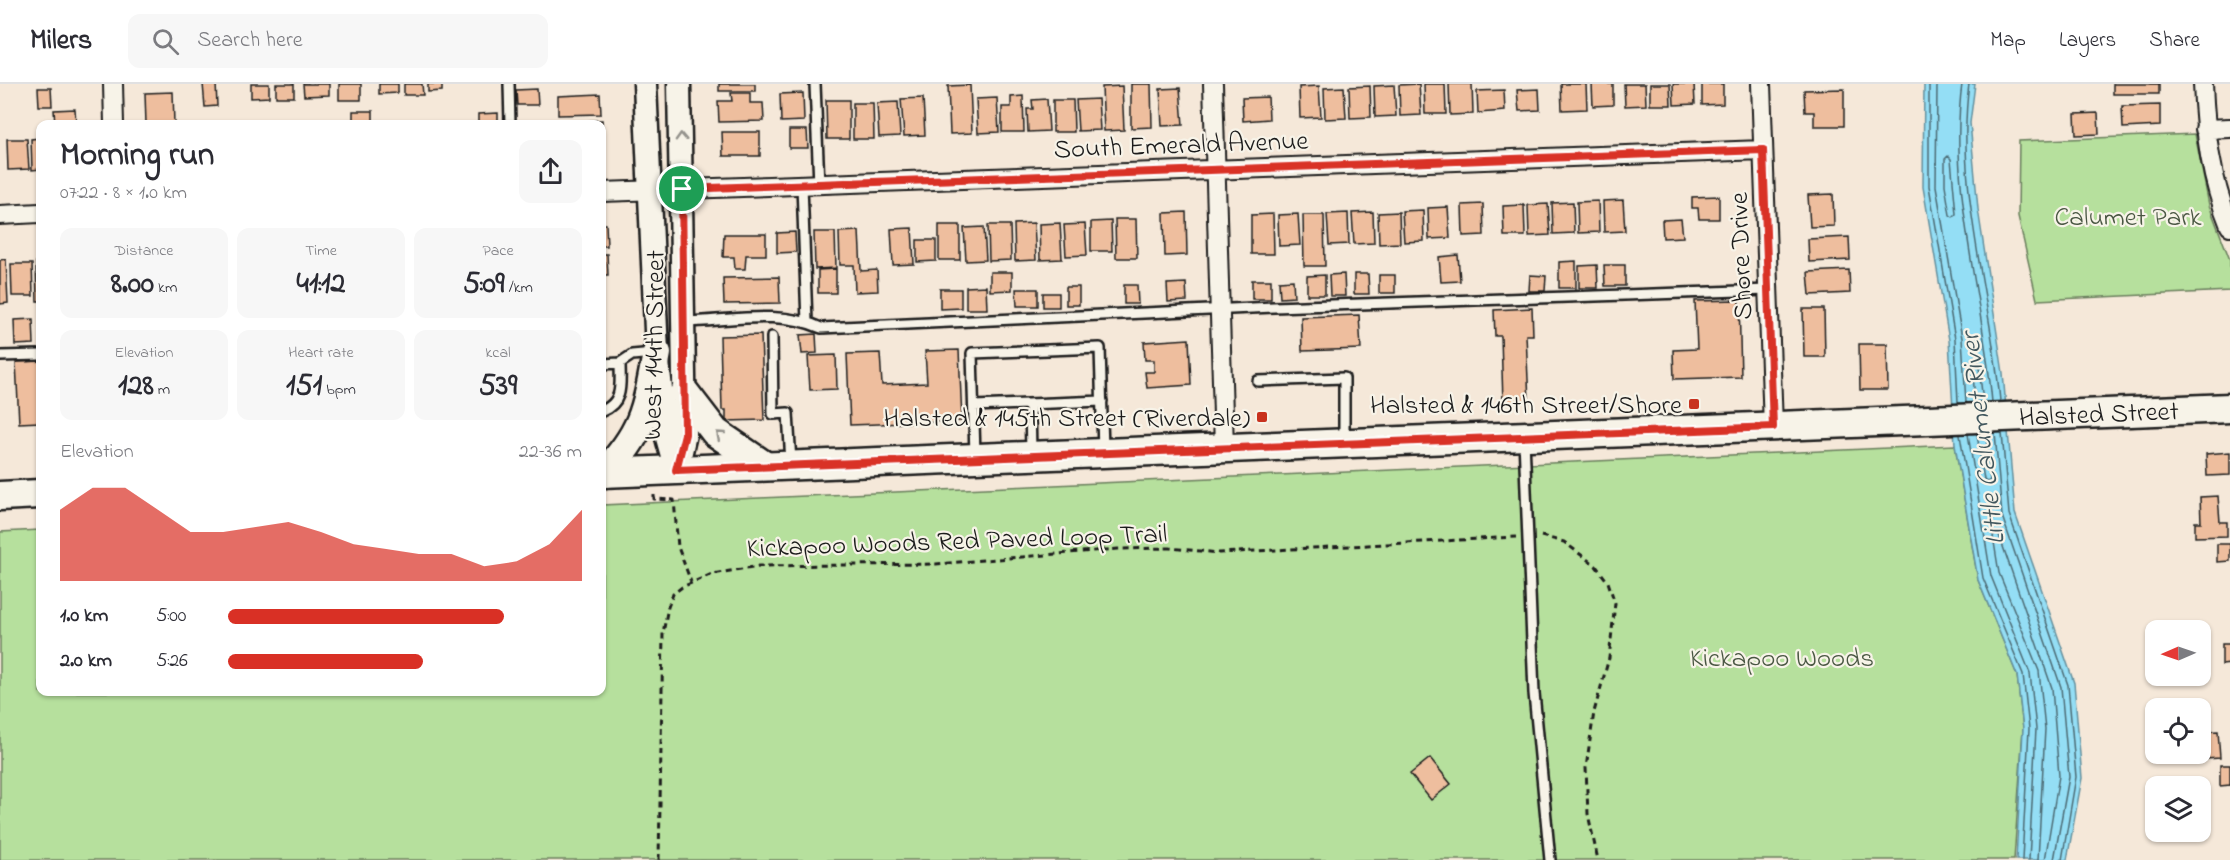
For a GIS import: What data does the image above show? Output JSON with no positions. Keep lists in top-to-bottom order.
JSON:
{
  "streets": {
    "main road": ["Halsted Street"],
    "street": ["South Emerald Avenue", "Shore Drive", "West 144th Street"],
    "path": ["Kickapoo Woods Red Paved Loop Trail"]
  },
  "crossings": [
    ["South Emerald Avenue", "Shore Drive"],
    ["South Emerald Avenue", "West 144th Street"],
    ["Shore Drive", "Halsted Street"],
    ["West 144th Street", "Halsted Street"]
  ],
  "water": ["Little Calumet River"],
  "parks": ["Calumet Park", "Kickapoo Woods"],
  "places": {
    "transit": ["Halsted & 146th Street/Shore", "Halsted & 145th Street (Riverdale)"]
  },
  "north": "left",
  "page": {
    "header": "Milers",
    "search": "Search here",
    "nav": ["Map", "Layers", "Share"],
    "heading": ["Morning run", "07:22 · 8 × 1.0 km"],
    "stats": [
      ["Distance", "8.00 km"],
      ["Time", "41:12"],
      ["Pace", "5:09 /km"],
      ["Elevation", "128 m"],
      ["Heart rate", "151 bpm"],
      ["kcal", "539"]
    ],
    "chart": ["Elevation", "22–36 m"],
    "list": [
      {
        "name": "1.0 km",
        "note": "5:00"
      },
      {
        "name": "2.0 km",
        "note": "5:26"
      }
    ]
  }
}
